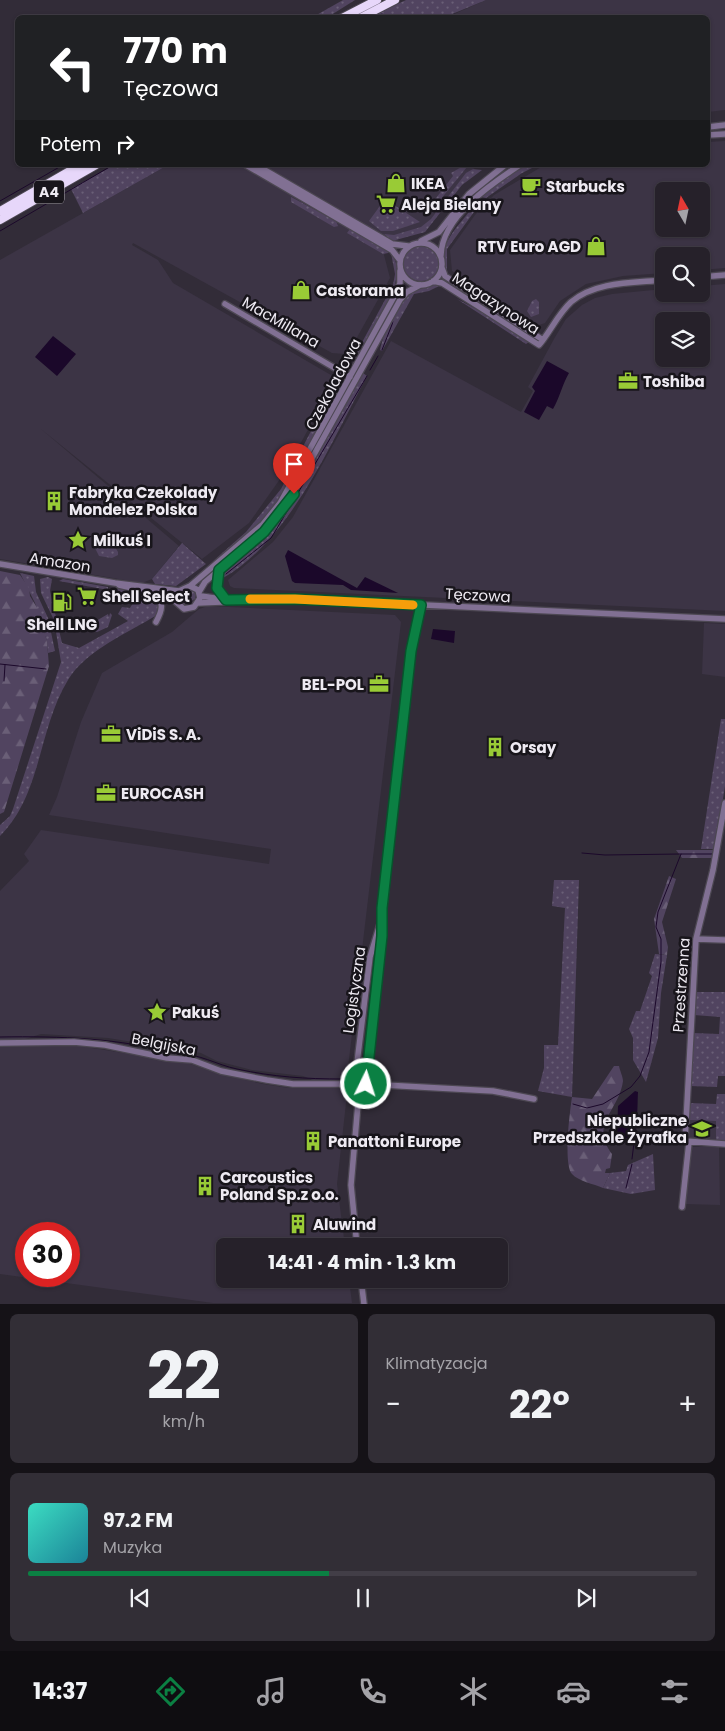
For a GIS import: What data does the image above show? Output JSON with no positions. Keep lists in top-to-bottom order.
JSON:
{
  "streets": {
    "highway": ["A4"],
    "street": [
      "Magazynowa",
      "MacMillana",
      "Czekoladowa",
      "Amazon",
      "Tęczowa",
      "Przestrzenna",
      "Logistyczna",
      "Belgijska"
    ]
  },
  "crossings": [
    ["Magazynowa", "Czekoladowa"],
    ["MacMillana", "Czekoladowa"],
    ["Czekoladowa", "Amazon"],
    ["Czekoladowa", "Tęczowa"],
    ["Amazon", "Tęczowa"],
    ["Tęczowa", "Logistyczna"],
    ["Logistyczna", "Belgijska"]
  ],
  "places": {
    "shop": ["IKEA", "RTV Euro AGD", "Castorama"],
    "cafe": ["Starbucks"],
    "supermarket": ["Aleja Bielany", "Shell Select"],
    "office": [
      "Toshiba",
      "BEL-POL",
      "ViDiS S. A.",
      "EUROCASH"
    ],
    "building": [
      "Fabryka Czekolady Mondelez Polska",
      "Orsay",
      "Panattoni Europe",
      "Carcoustics Poland Sp.z o.o.",
      "Aluwind"
    ],
    "place": ["Milkuś I", "Pakuś"],
    "fuel station": ["Shell LNG"],
    "school or university": ["Niepubliczne Przedszkole Żyrafka"]
  },
  "north": "top",
  "page": {
    "turn": ["770 m", "Tęczowa"],
    "then": "Potem",
    "limit": "30",
    "trip": "14:41 · 4 min · 1.3 km",
    "tile": [
      ["22", "km/h"],
      "Klimatyzacja"
    ],
    "heat": ["−", "22°", "+"],
    "song": ["97.2 FM", "Muzyka"],
    "tabs": "14:37"
  }
}
